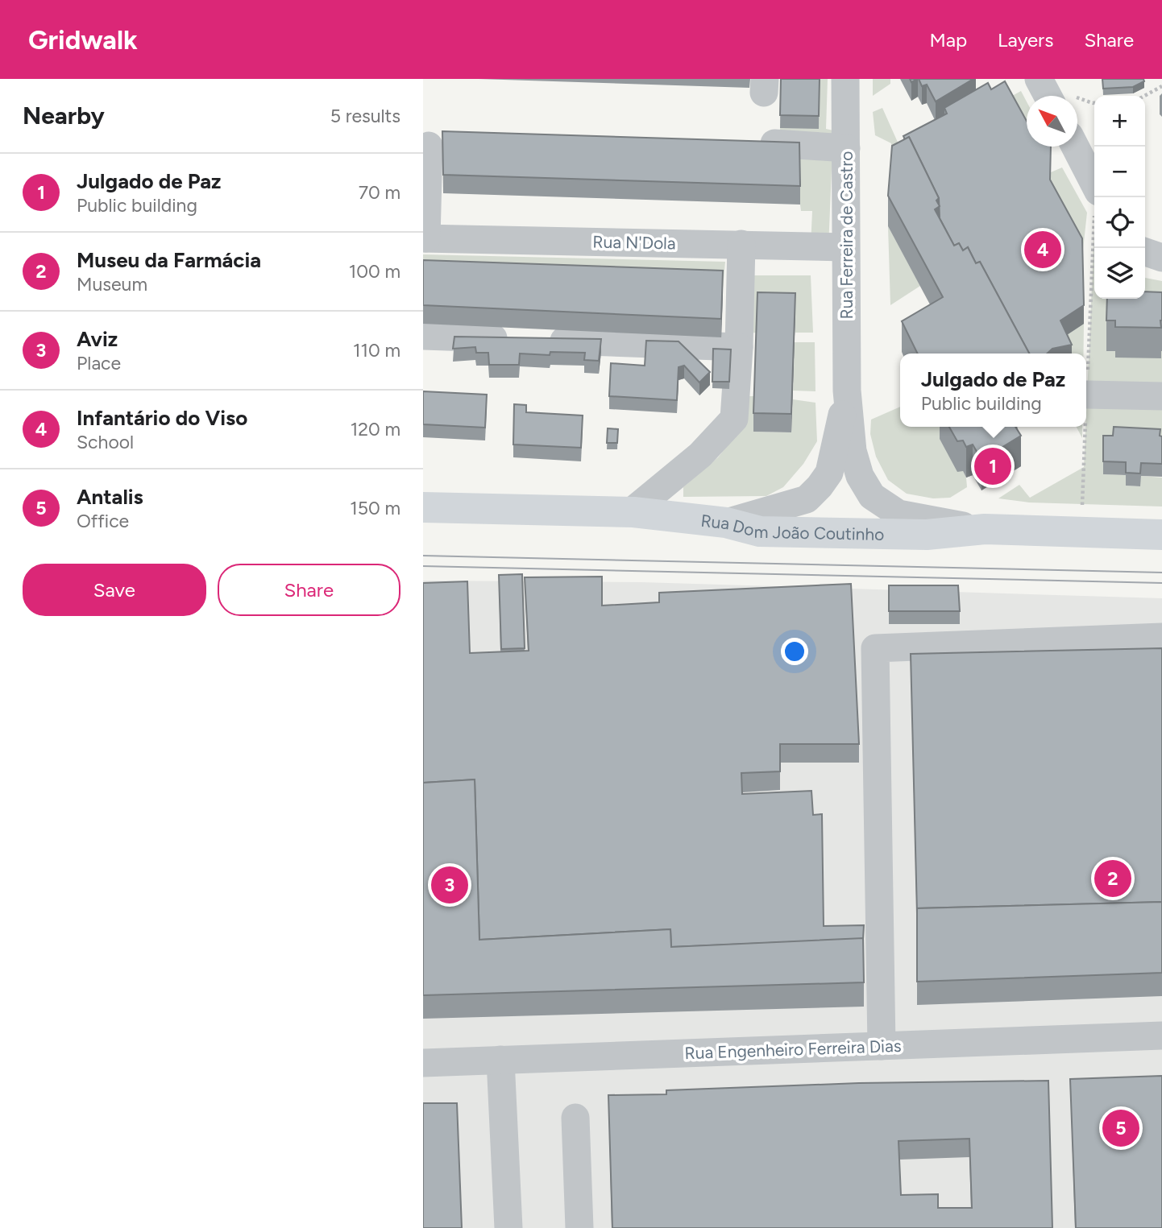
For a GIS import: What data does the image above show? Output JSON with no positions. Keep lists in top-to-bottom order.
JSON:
{
  "streets": {
    "main road": ["Rua Dom João Coutinho"],
    "street": ["Rua Ferreira de Castro", "Rua N'Dola", "Rua Engenheiro Ferreira Dias"]
  },
  "crossings": [
    ["Rua Ferreira de Castro", "Rua N'Dola"],
    ["Rua Ferreira de Castro", "Rua Dom João Coutinho"]
  ],
  "north": "top left",
  "page": {
    "header": "Gridwalk",
    "nav": ["Map", "Layers", "Share"],
    "heading": ["Nearby", "5 results"],
    "map_buttons": ["+", "−"],
    "list": [
      {
        "mark": "1",
        "name": "Julgado de Paz",
        "note": "Public building",
        "value": "70 m"
      },
      {
        "mark": "2",
        "name": "Museu da Farmácia",
        "note": "Museum",
        "value": "100 m"
      },
      {
        "mark": "3",
        "name": "Aviz",
        "note": "Place",
        "value": "110 m"
      },
      {
        "mark": "4",
        "name": "Infantário do Viso",
        "note": "School",
        "value": "120 m"
      },
      {
        "mark": "5",
        "name": "Antalis",
        "note": "Office",
        "value": "150 m"
      }
    ],
    "pins": [
      "4",
      "1",
      "2",
      "3",
      "5"
    ],
    "popup": ["Julgado de Paz", "Public building"],
    "buttons": ["Save", "Share"]
  }
}
